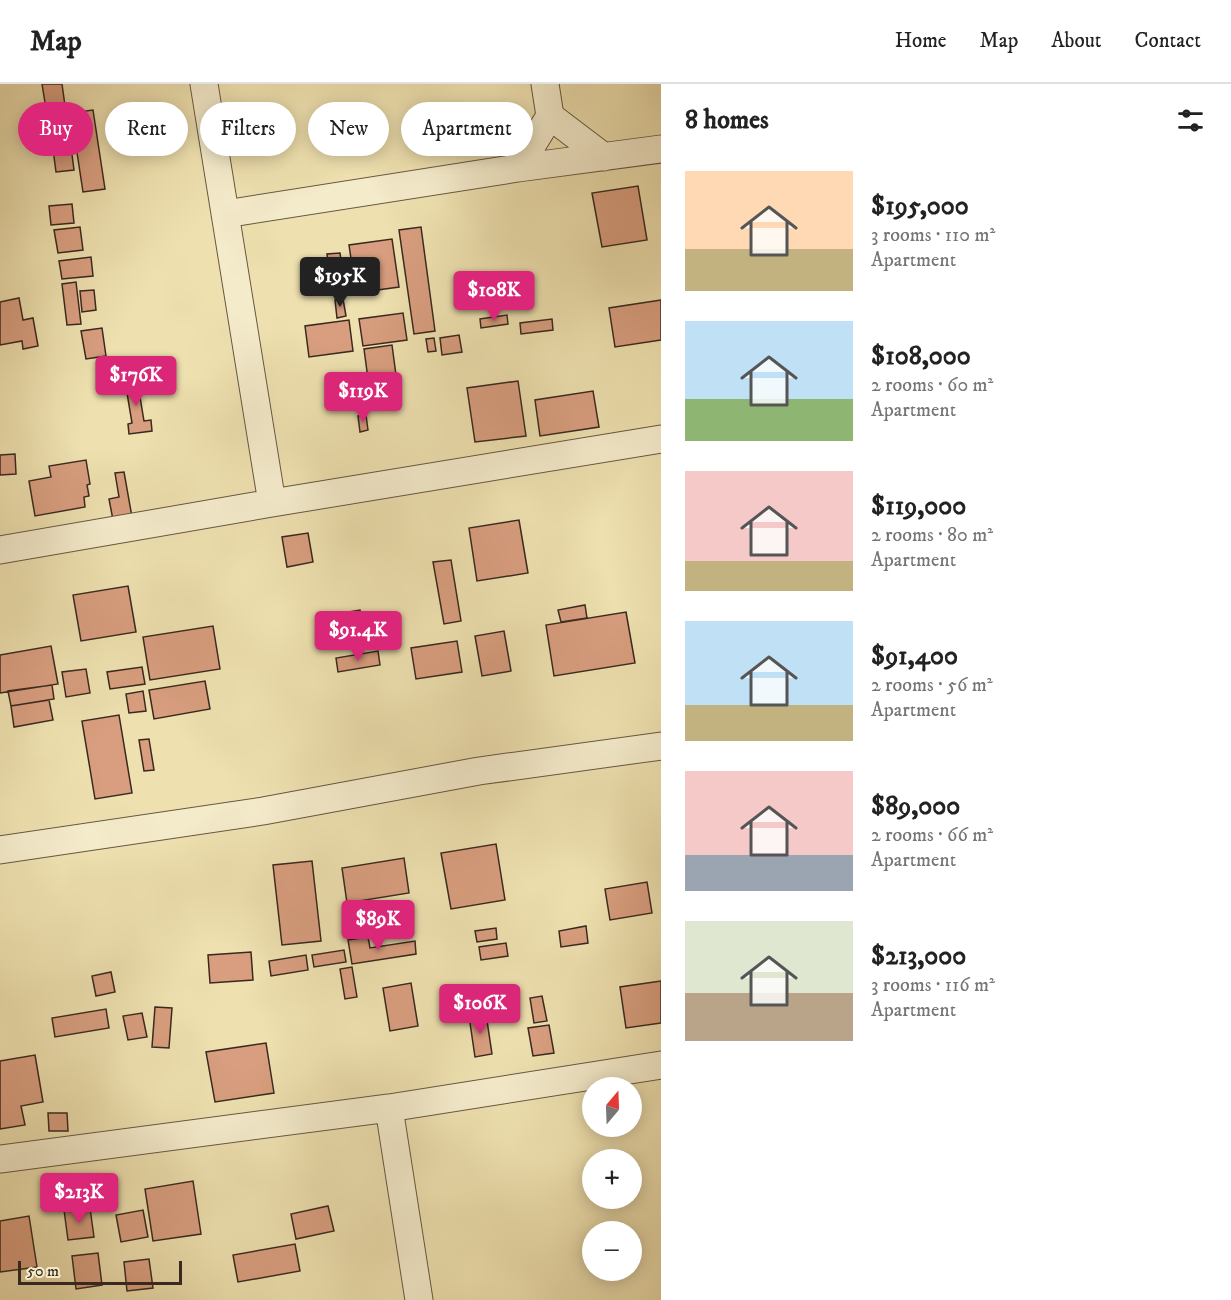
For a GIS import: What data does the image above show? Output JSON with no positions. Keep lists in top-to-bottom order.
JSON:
{
  "scale_bar": "50 m",
  "north": "top",
  "page": {
    "header": "Map",
    "nav": [
      "Home",
      "Map",
      "About",
      "Contact"
    ],
    "heading": "8 homes",
    "chip": [
      "Buy",
      "Rent",
      "Filters",
      "New",
      "Apartment"
    ],
    "list": [
      {
        "name": "$195,000",
        "note": "3 rooms · 110 m² · Apartment"
      },
      {
        "name": "$108,000",
        "note": "2 rooms · 60 m² · Apartment"
      },
      {
        "name": "$119,000",
        "note": "2 rooms · 80 m² · Apartment"
      },
      {
        "name": "$91,400",
        "note": "2 rooms · 56 m² · Apartment"
      },
      {
        "name": "$89,000",
        "note": "2 rooms · 66 m² · Apartment"
      },
      {
        "name": "$213,000",
        "note": "3 rooms · 116 m² · Apartment"
      }
    ],
    "price": [
      "$195K",
      "$108K",
      "$176K",
      "$119K",
      "$91.4K",
      "$89K",
      "$106K",
      "$213K"
    ],
    "map_buttons": ["+", "−"],
    "scale": "50 m"
  }
}
